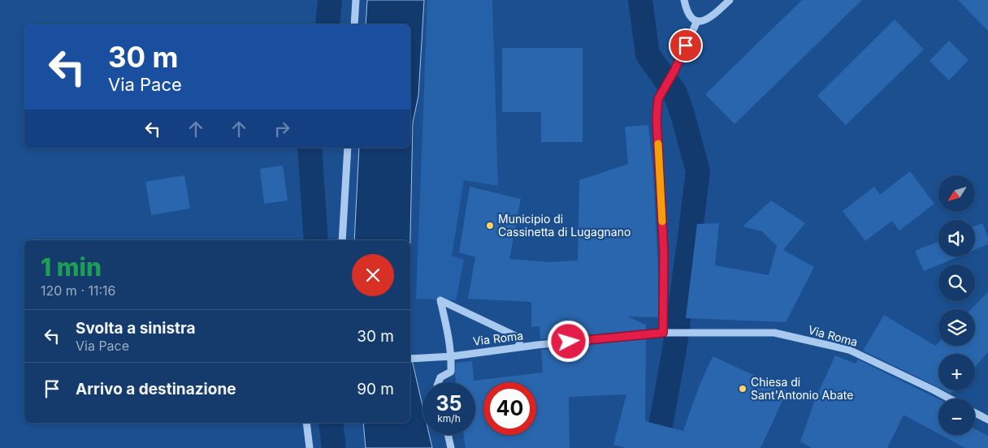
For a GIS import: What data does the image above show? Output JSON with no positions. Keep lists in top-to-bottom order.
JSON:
{
  "streets": {
    "street": ["Via Roma"]
  },
  "places": ["Municipio di Cassinetta di Lugagnano", "Chiesa di Sant'Antonio Abate"],
  "north": "bottom left",
  "page": {
    "turn": ["30 m", "Via Pace"],
    "map_buttons": ["+", "−"],
    "heading": ["1 min", "120 m · 11:16"],
    "list": [
      {
        "name": "Svolta a sinistra",
        "note": "Via Pace",
        "value": "30 m"
      },
      {
        "name": "Arrivo a destinazione",
        "value": "90 m"
      }
    ],
    "speed": "35 km/h",
    "limit": "40"
  }
}
